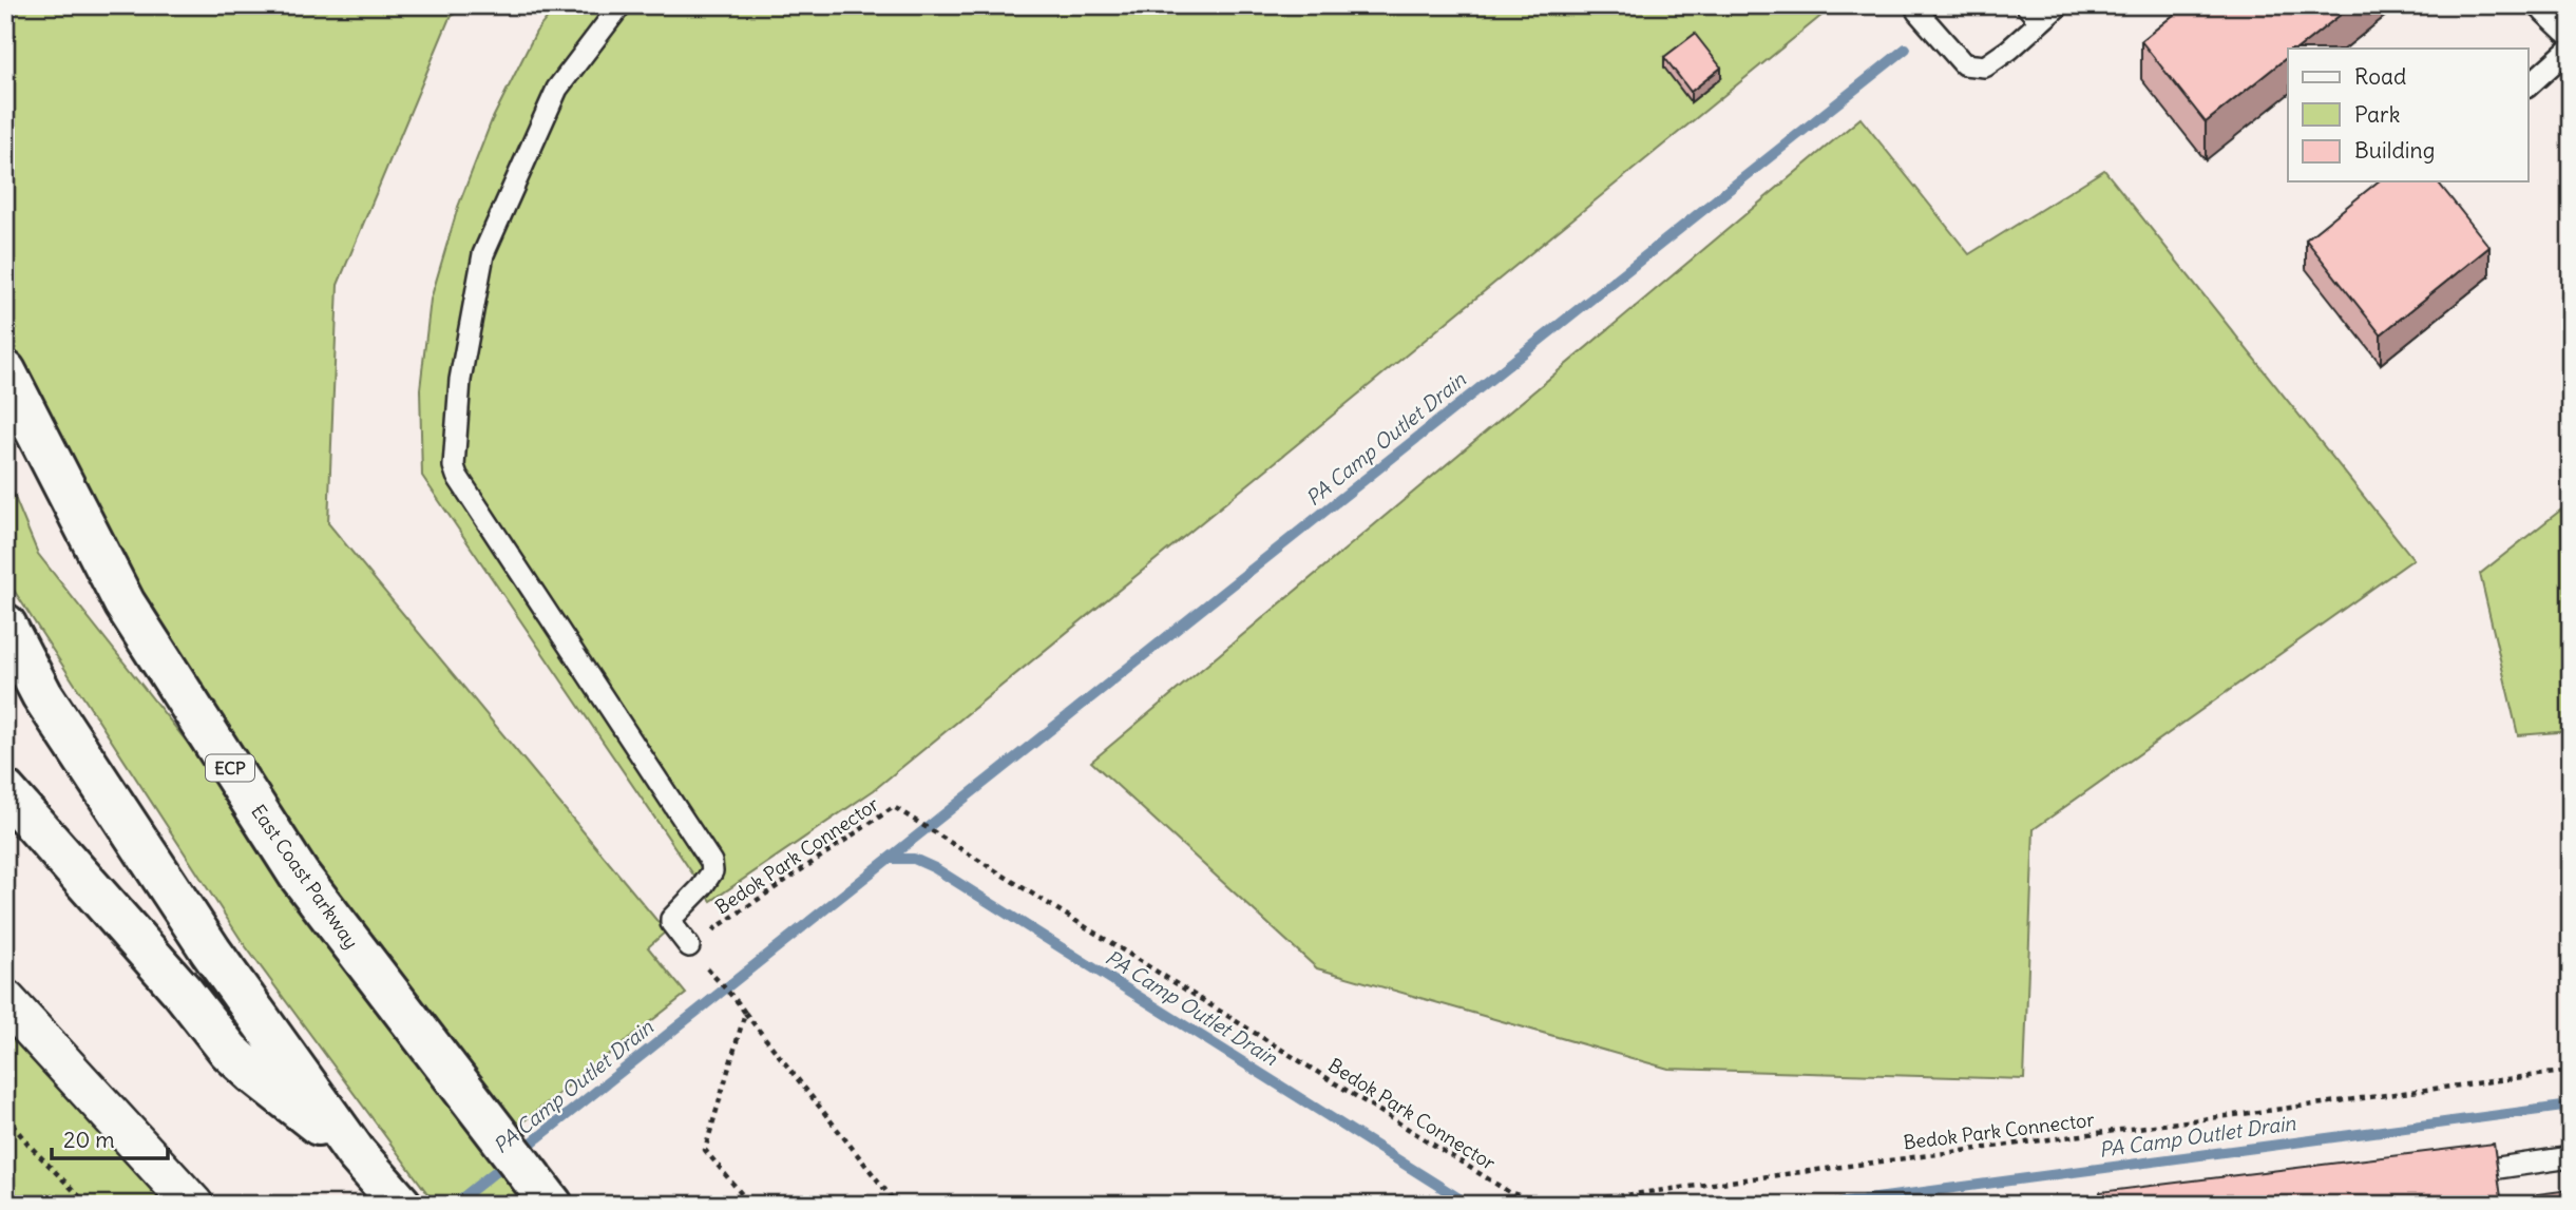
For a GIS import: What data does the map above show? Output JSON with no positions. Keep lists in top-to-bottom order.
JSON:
{
  "streets": {
    "highway": ["ECP", "East Coast Parkway"],
    "path": ["Bedok Park Connector"]
  },
  "water": ["PA Camp Outlet Drain"],
  "legend": ["Road", "Park", "Building"],
  "scale_bar": "20 m"
}
